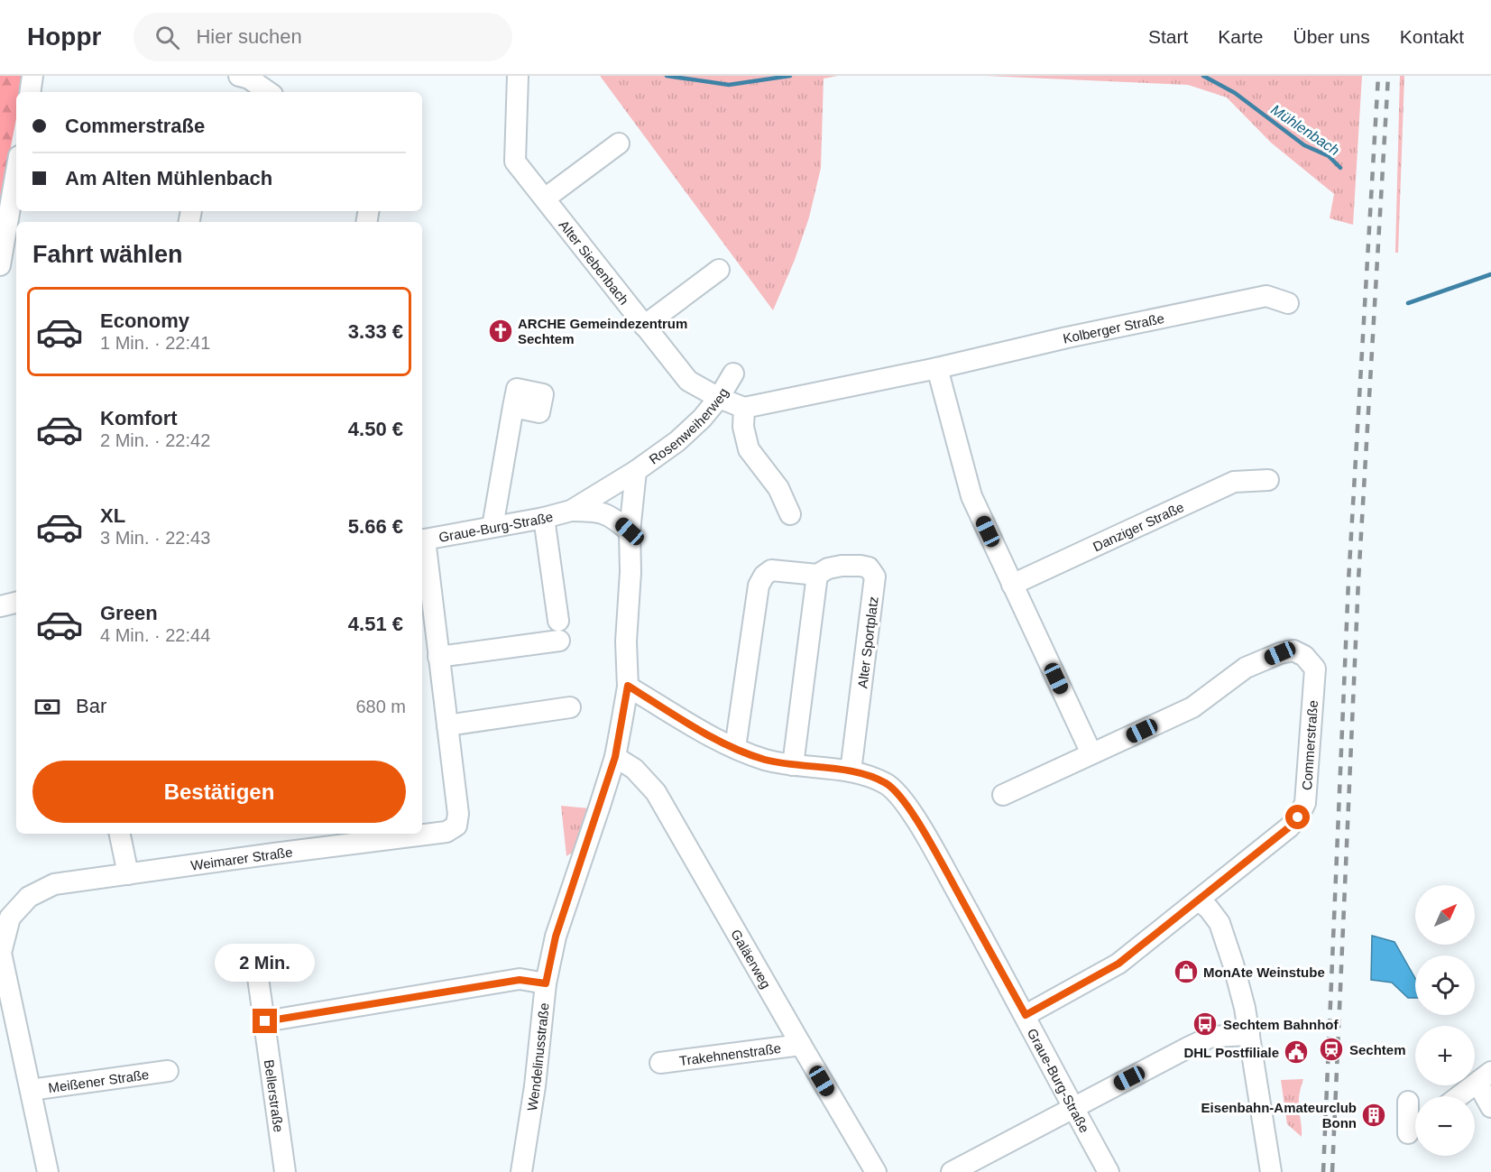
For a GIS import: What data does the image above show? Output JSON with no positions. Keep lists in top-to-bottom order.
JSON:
{
  "streets": {
    "street": [
      "Alter Siebenbach",
      "Kolberger Straße",
      "Rosenweiherweg",
      "Graue-Burg-Straße",
      "Danziger Straße",
      "Alter Sportplatz",
      "Commerstraße",
      "Weimarer Straße",
      "Galäerweg",
      "Trakehnenstraße",
      "Wendelinusstraße",
      "Meißener Straße",
      "Bellerstraße"
    ]
  },
  "crossings": [
    ["Alter Siebenbach", "Rosenweiherweg"],
    ["Rosenweiherweg", "Graue-Burg-Straße"],
    ["Graue-Burg-Straße", "Alter Sportplatz"],
    ["Graue-Burg-Straße", "Commerstraße"],
    ["Graue-Burg-Straße", "Weimarer Straße"],
    ["Weimarer Straße", "Meißener Straße"],
    ["Galäerweg", "Trakehnenstraße"],
    ["Galäerweg", "Wendelinusstraße"]
  ],
  "water": ["Mühlenbach"],
  "places": {
    "church": ["ARCHE Gemeindezentrum Sechtem"],
    "shop": ["MonAte Weinstube"],
    "bus stop": ["Sechtem Bahnhof"],
    "station": ["Sechtem"],
    "public building": ["DHL Postfiliale"],
    "building": ["Eisenbahn-Amateurclub Bonn"]
  },
  "north": "top right",
  "page": {
    "header": "Hoppr",
    "search": "Hier suchen",
    "nav": [
      "Start",
      "Karte",
      "Über uns",
      "Kontakt"
    ],
    "banner": ["Commerstraße", "Am Alten Mühlenbach"],
    "heading": "Fahrt wählen",
    "list": [
      {
        "name": "Economy",
        "note": "1 Min. · 22:41",
        "value": "3.33 €"
      },
      {
        "name": "Komfort",
        "note": "2 Min. · 22:42",
        "value": "4.50 €"
      },
      {
        "name": "XL",
        "note": "3 Min. · 22:43",
        "value": "5.66 €"
      },
      {
        "name": "Green",
        "note": "4 Min. · 22:44",
        "value": "4.51 €"
      }
    ],
    "pay": ["Bar", "680 m"],
    "buttons": "Bestätigen",
    "map_buttons": ["+", "−"],
    "bubble": "2 Min."
  }
}
